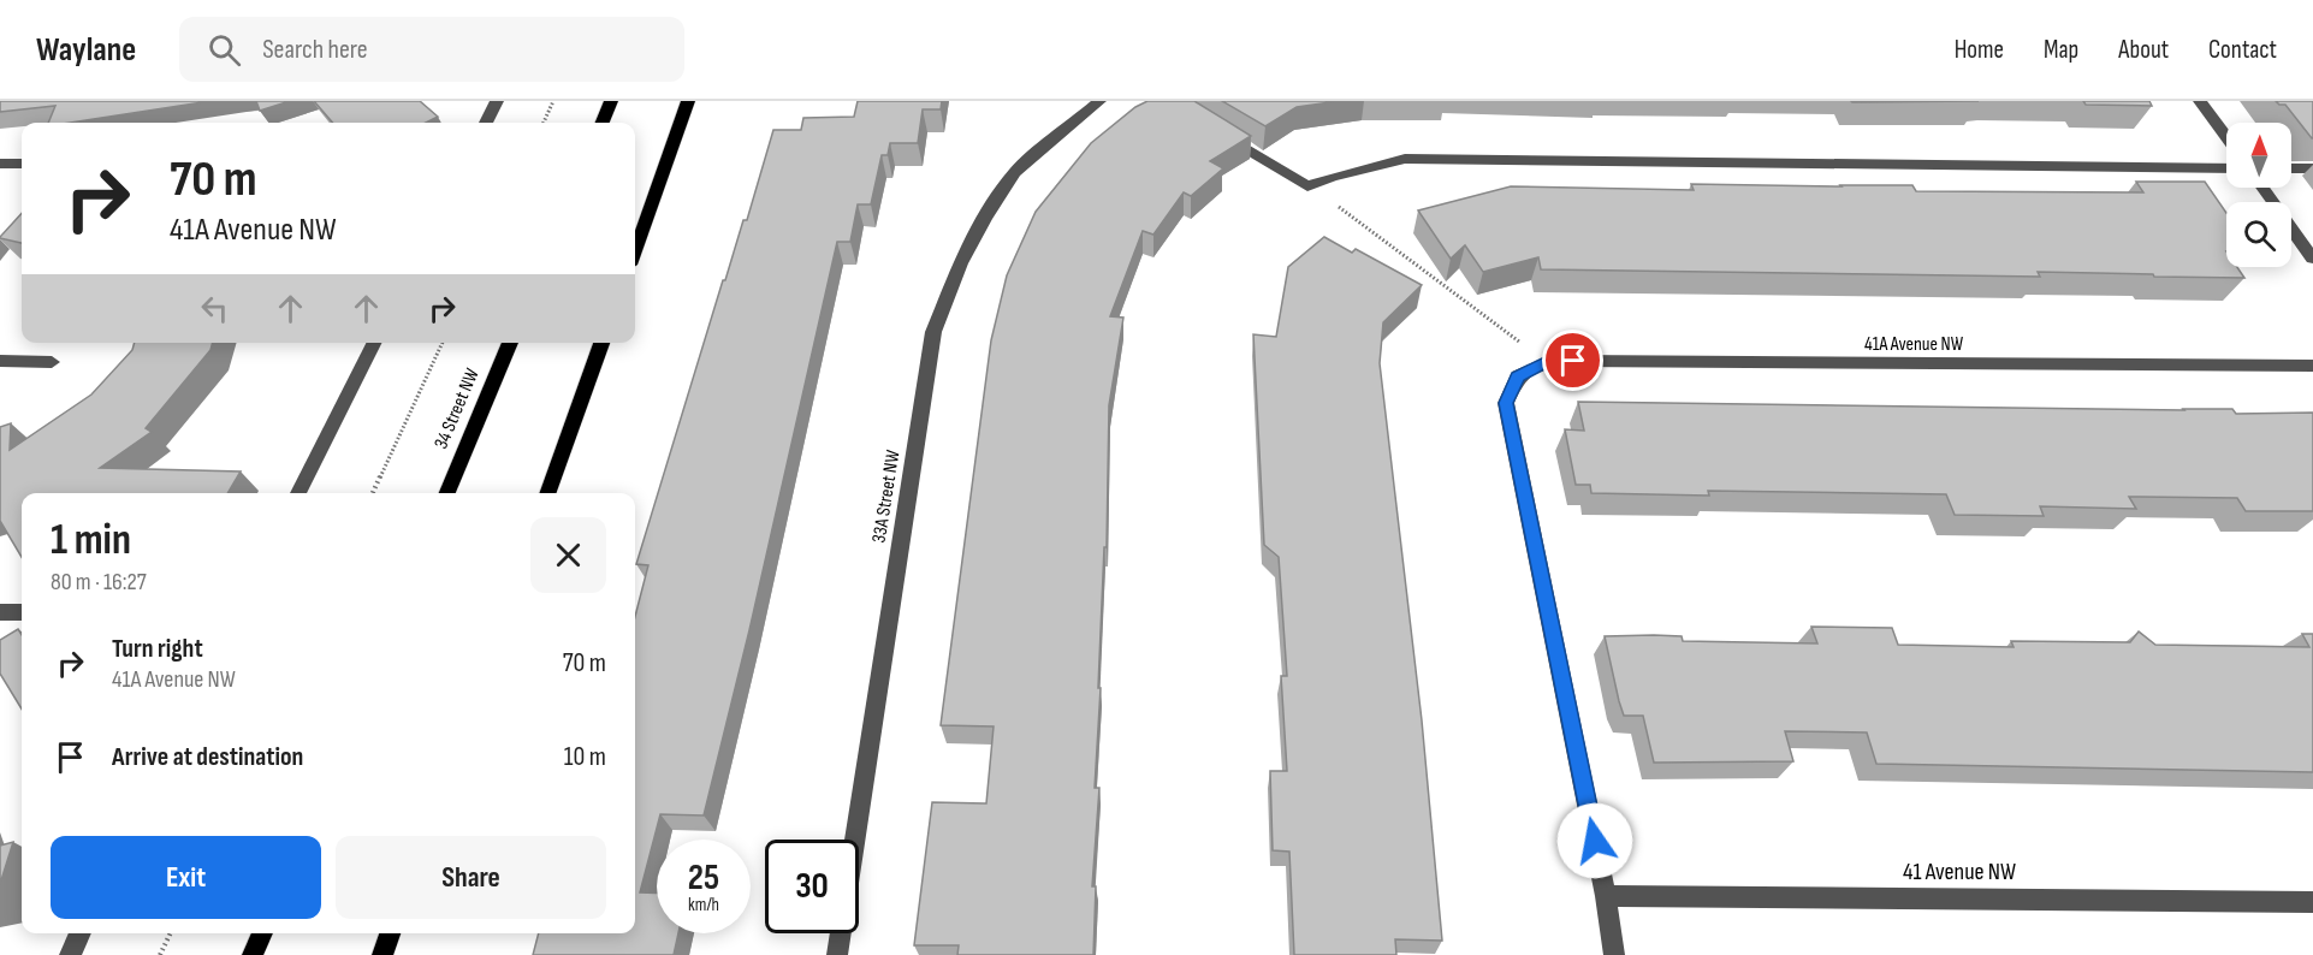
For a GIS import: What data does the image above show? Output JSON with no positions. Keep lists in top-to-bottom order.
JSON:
{
  "streets": {
    "main road": ["34 Street NW"],
    "street": ["41A Avenue NW", "33A Street NW", "41 Avenue NW"]
  },
  "crossings": [
    ["41A Avenue NW", "41 Avenue NW"]
  ],
  "north": "top",
  "page": {
    "header": "Waylane",
    "search": "Search here",
    "nav": [
      "Home",
      "Map",
      "About",
      "Contact"
    ],
    "turn": ["70 m", "41A Avenue NW"],
    "heading": ["1 min", "80 m · 16:27"],
    "list": [
      {
        "name": "Turn right",
        "note": "41A Avenue NW",
        "value": "70 m"
      },
      {
        "name": "Arrive at destination",
        "value": "10 m"
      }
    ],
    "buttons": ["Exit", "Share"],
    "speed": "25 km/h",
    "limit": "30"
  }
}
